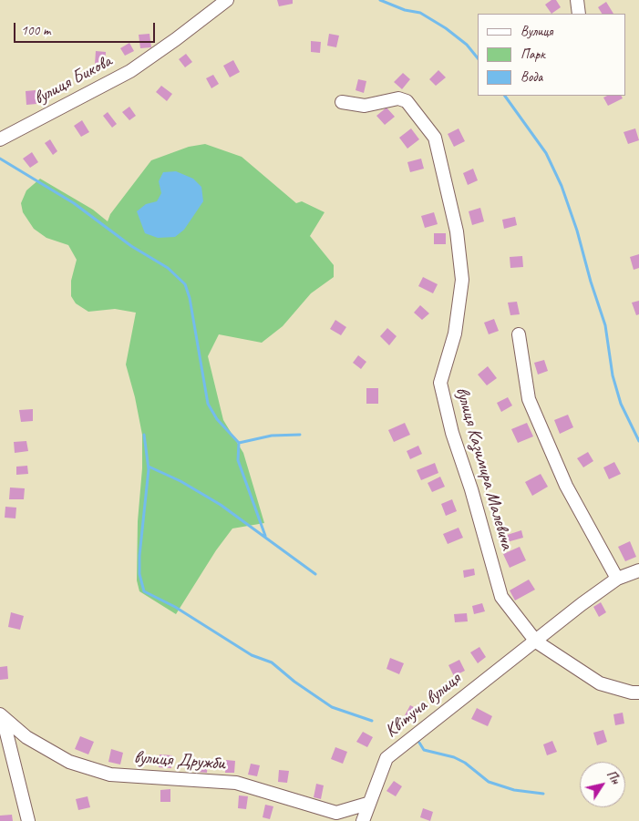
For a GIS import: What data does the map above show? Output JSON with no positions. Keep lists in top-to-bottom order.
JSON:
{
  "streets": {
    "street": [
      "вулиця Бикова",
      "вулиця Казимира Малевича",
      "Квітуча вулиця",
      "вулиця Дружби"
    ]
  },
  "crossings": [
    ["вулиця Казимира Малевича", "Квітуча вулиця"],
    ["Квітуча вулиця", "вулиця Дружби"]
  ],
  "legend": ["Вулиця", "Парк", "Вода"],
  "scale_bar": "100 m",
  "north": "top right"
}
